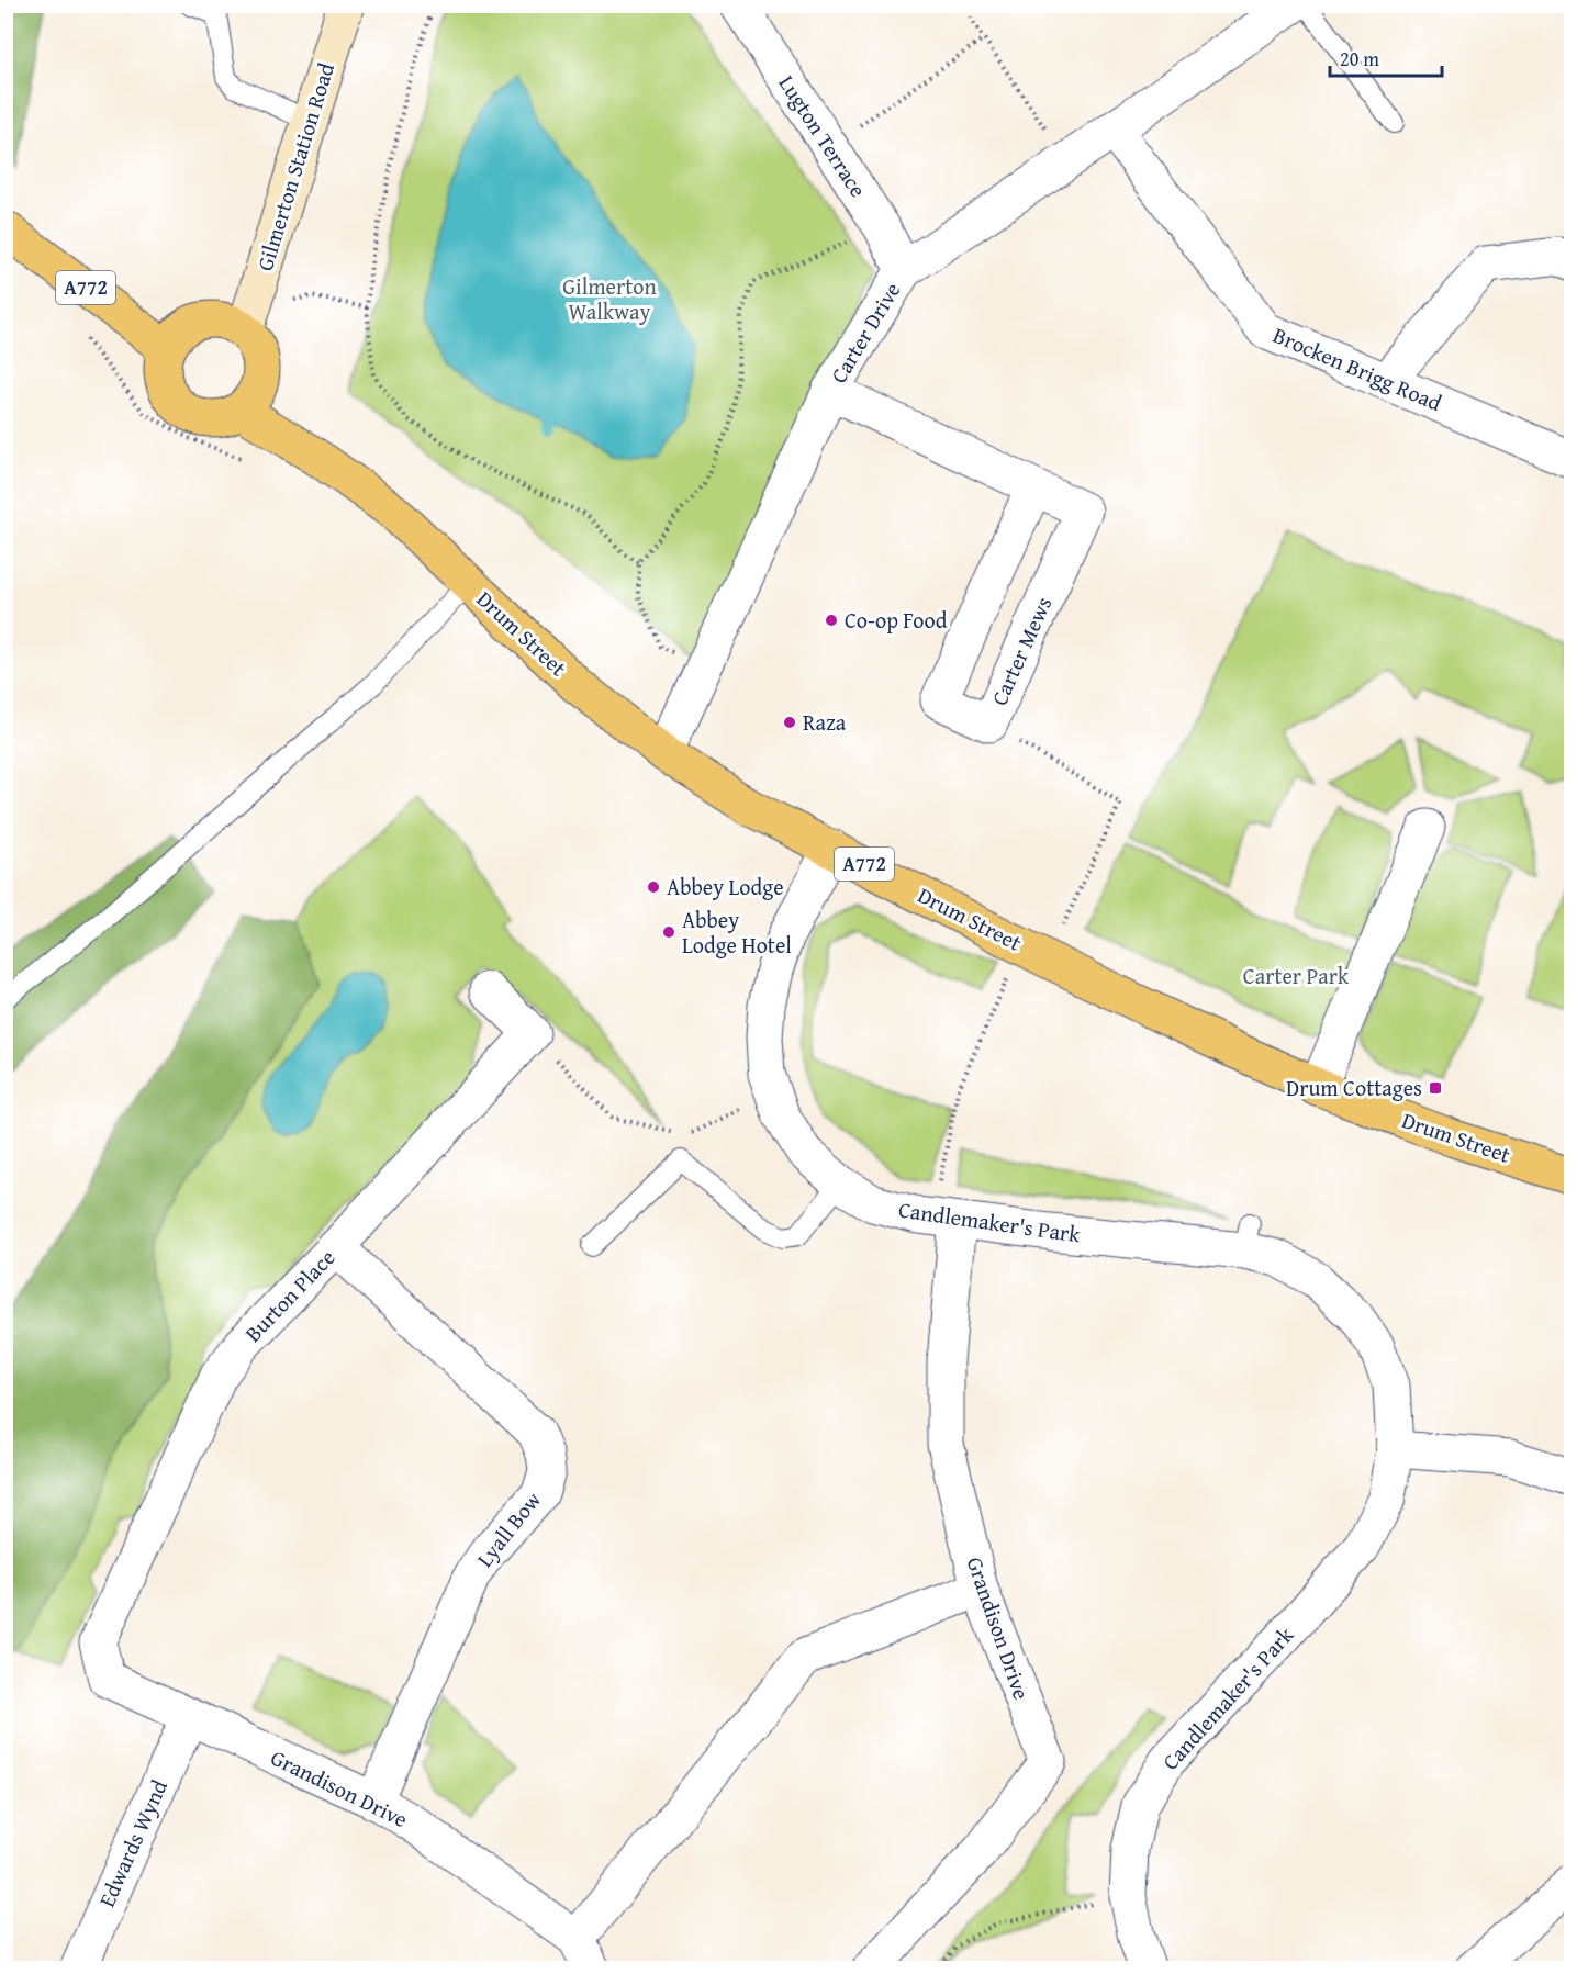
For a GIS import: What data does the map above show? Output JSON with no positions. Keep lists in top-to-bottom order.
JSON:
{
  "streets": {
    "main road": ["A772", "Drum Street"],
    "street": [
      "Lugton Terrace",
      "Gilmerton Station Road",
      "Carter Drive",
      "Brocken Brigg Road",
      "Carter Mews",
      "Candlemaker's Park",
      "Burton Place",
      "Lyall Bow",
      "Grandison Drive",
      "Edwards Wynd"
    ]
  },
  "crossings": [
    ["Lugton Terrace", "Carter Drive"],
    ["Gilmerton Station Road", "A772"],
    ["Gilmerton Station Road", "Drum Street"],
    ["A772", "Drum Street"],
    ["Carter Drive", "Brocken Brigg Road"],
    ["Carter Drive", "Drum Street"],
    ["Carter Drive", "Carter Mews"],
    ["Drum Street", "Candlemaker's Park"],
    ["Candlemaker's Park", "Grandison Drive"],
    ["Burton Place", "Lyall Bow"],
    ["Burton Place", "Grandison Drive"],
    ["Lyall Bow", "Grandison Drive"],
    ["Grandison Drive", "Edwards Wynd"]
  ],
  "parks": ["Gilmerton Walkway", "Carter Park"],
  "places": {
    "other": [
      "Co-op Food",
      "Raza",
      "Abbey Lodge",
      "Abbey Lodge Hotel"
    ],
    "transit": ["Drum Cottages"]
  },
  "scale_bar": "20 m"
}
